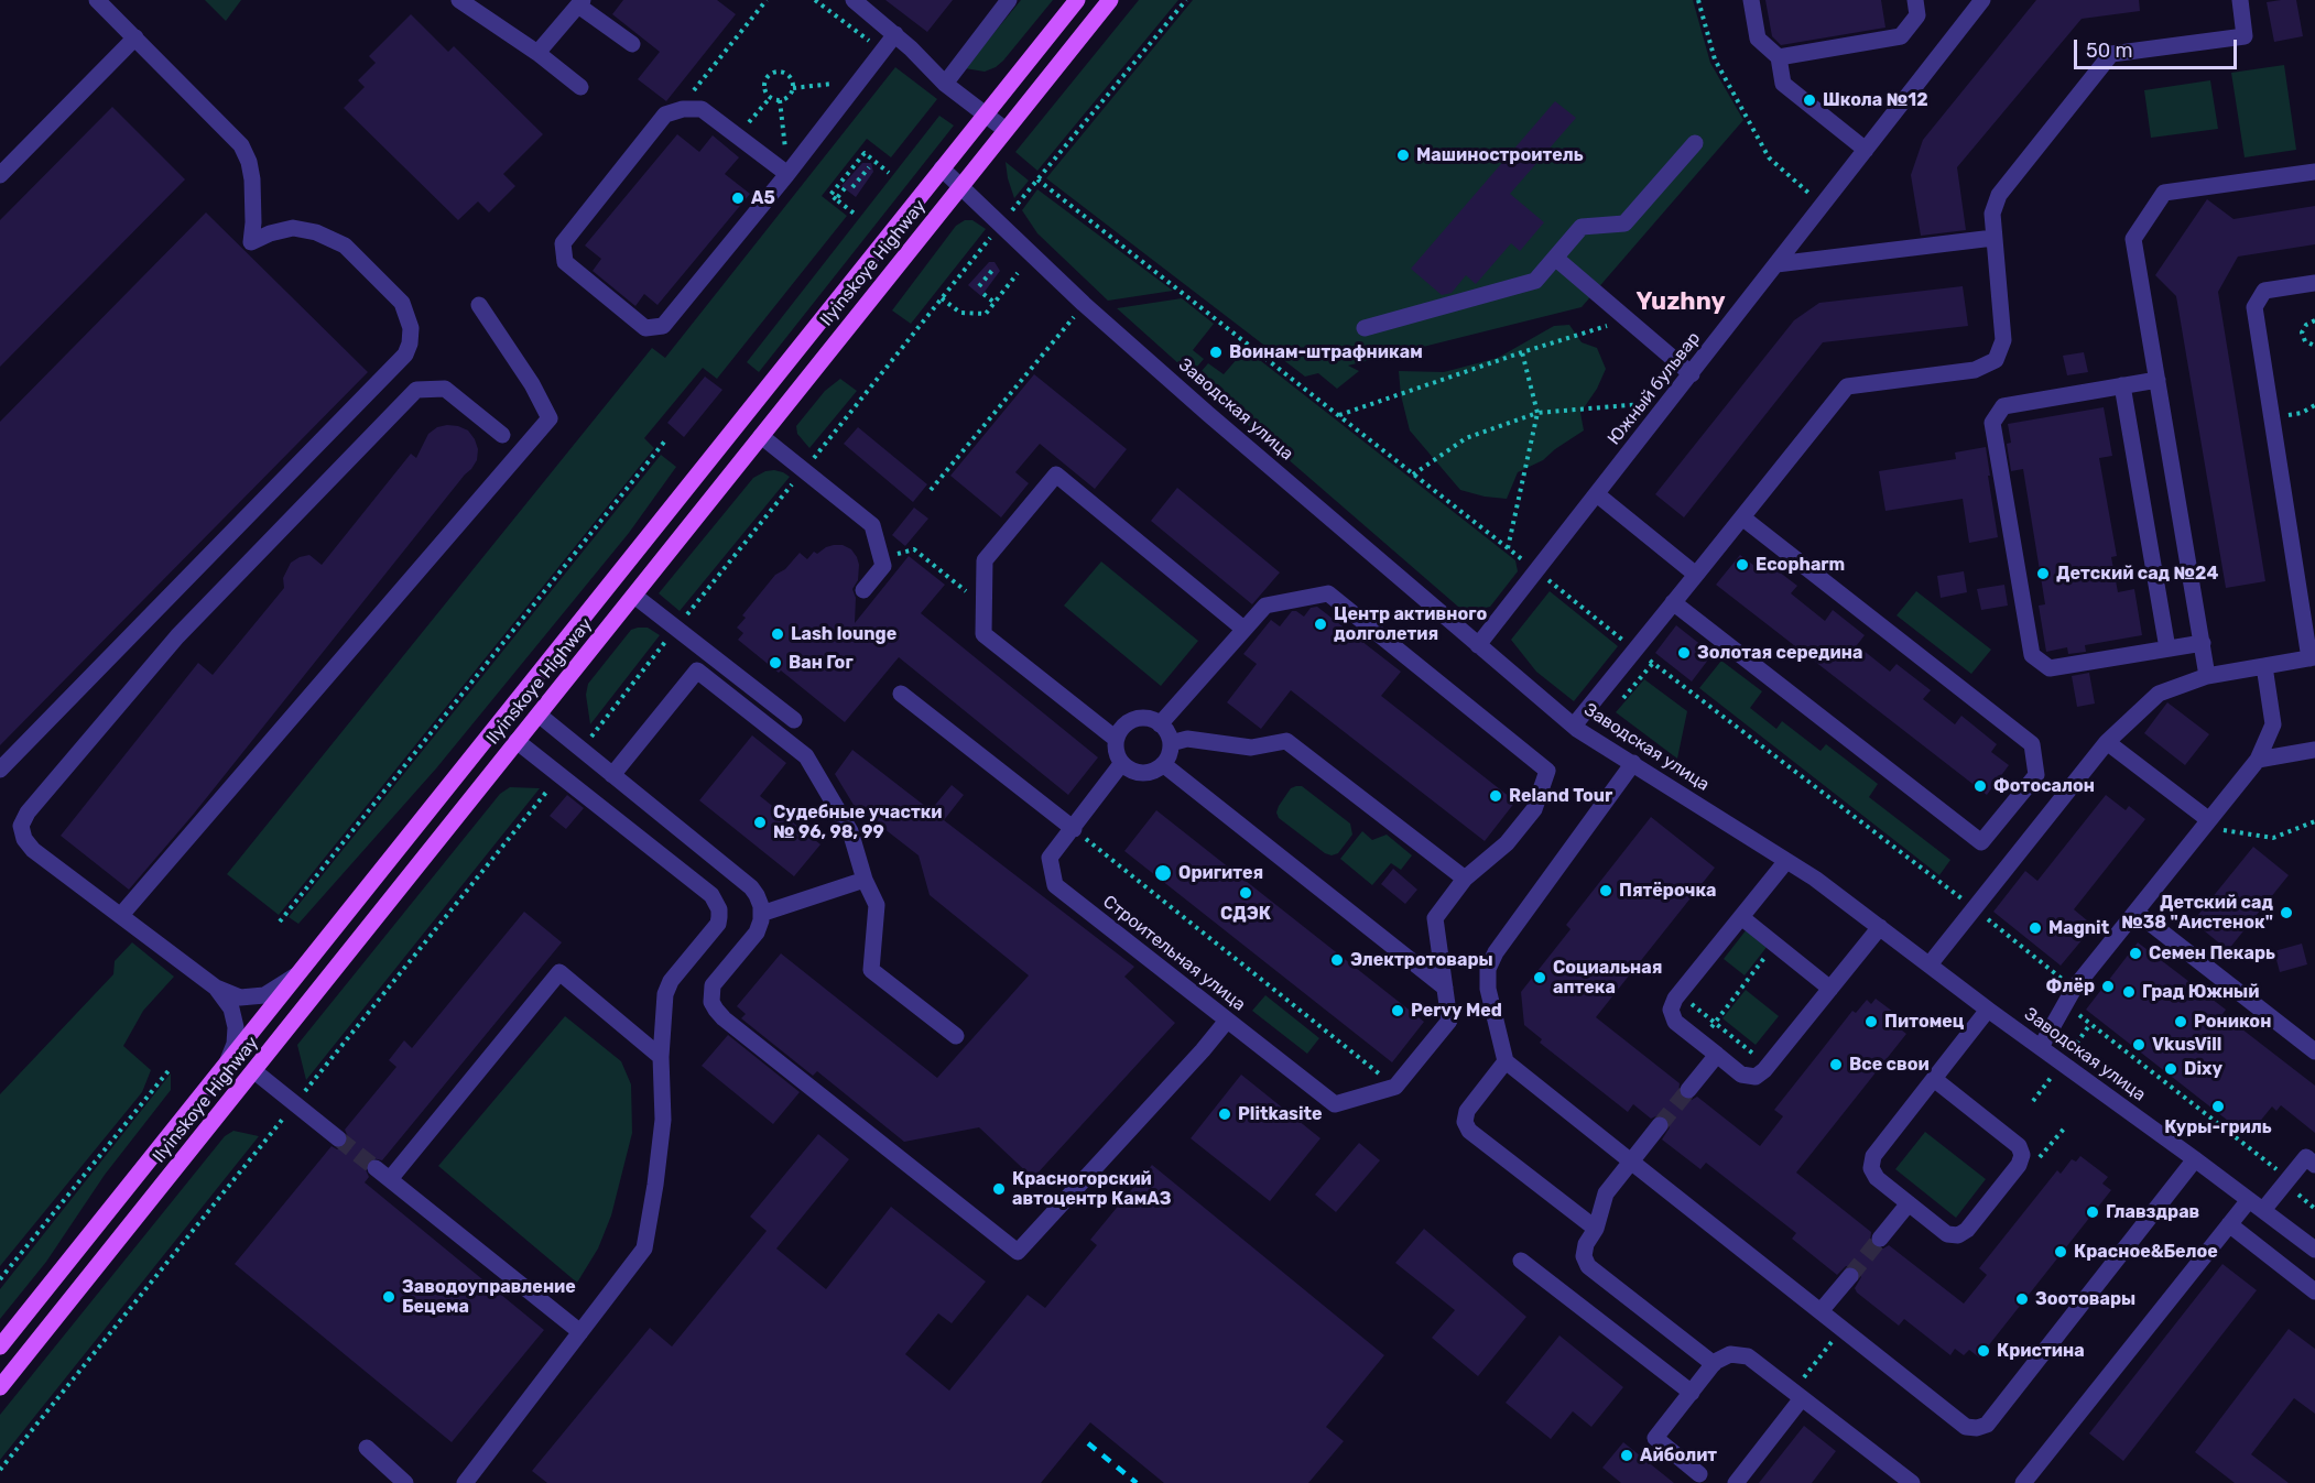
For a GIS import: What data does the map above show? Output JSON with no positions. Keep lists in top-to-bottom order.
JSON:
{
  "streets": {
    "main road": ["Ilyinskoye Highway"],
    "street": ["Южный бульвар", "Заводская улица", "Строительная улица"]
  },
  "crossings": [
    ["Ilyinskoye Highway", "Заводская улица"],
    ["Южный бульвар", "Заводская улица"]
  ],
  "districts": ["Yuzhny"],
  "places": [
    "Школа №12",
    "Машиностроитель",
    "A5",
    "Воинам-штрафникам",
    "Ecopharm",
    "Детский сад №24",
    "Центр активного долголетия",
    "Lash lounge",
    "Золотая середина",
    "Ван Гог",
    "Фотосалон",
    "Reland Tour",
    "Судебные участки № 96, 98, 99",
    "Оригитея",
    "Пятёрочка",
    "СДЭК",
    "Детский сад №38 \"Аистенок\"",
    "Magnit",
    "Семен Пекарь",
    "Электротовары",
    "Социальная аптека",
    "Флёр",
    "Град Южный",
    "Pervy Med",
    "Питомец",
    "Роникон",
    "VkusVill",
    "Все свои",
    "Dixy",
    "Куры-гриль",
    "Plitkasite",
    "Красногорский автоцентр КамАЗ",
    "Главздрав",
    "Красное&Белое",
    "Заводоуправление Бецема",
    "Зоотовары",
    "Кристина",
    "Айболит"
  ],
  "scale_bar": "50 m"
}
